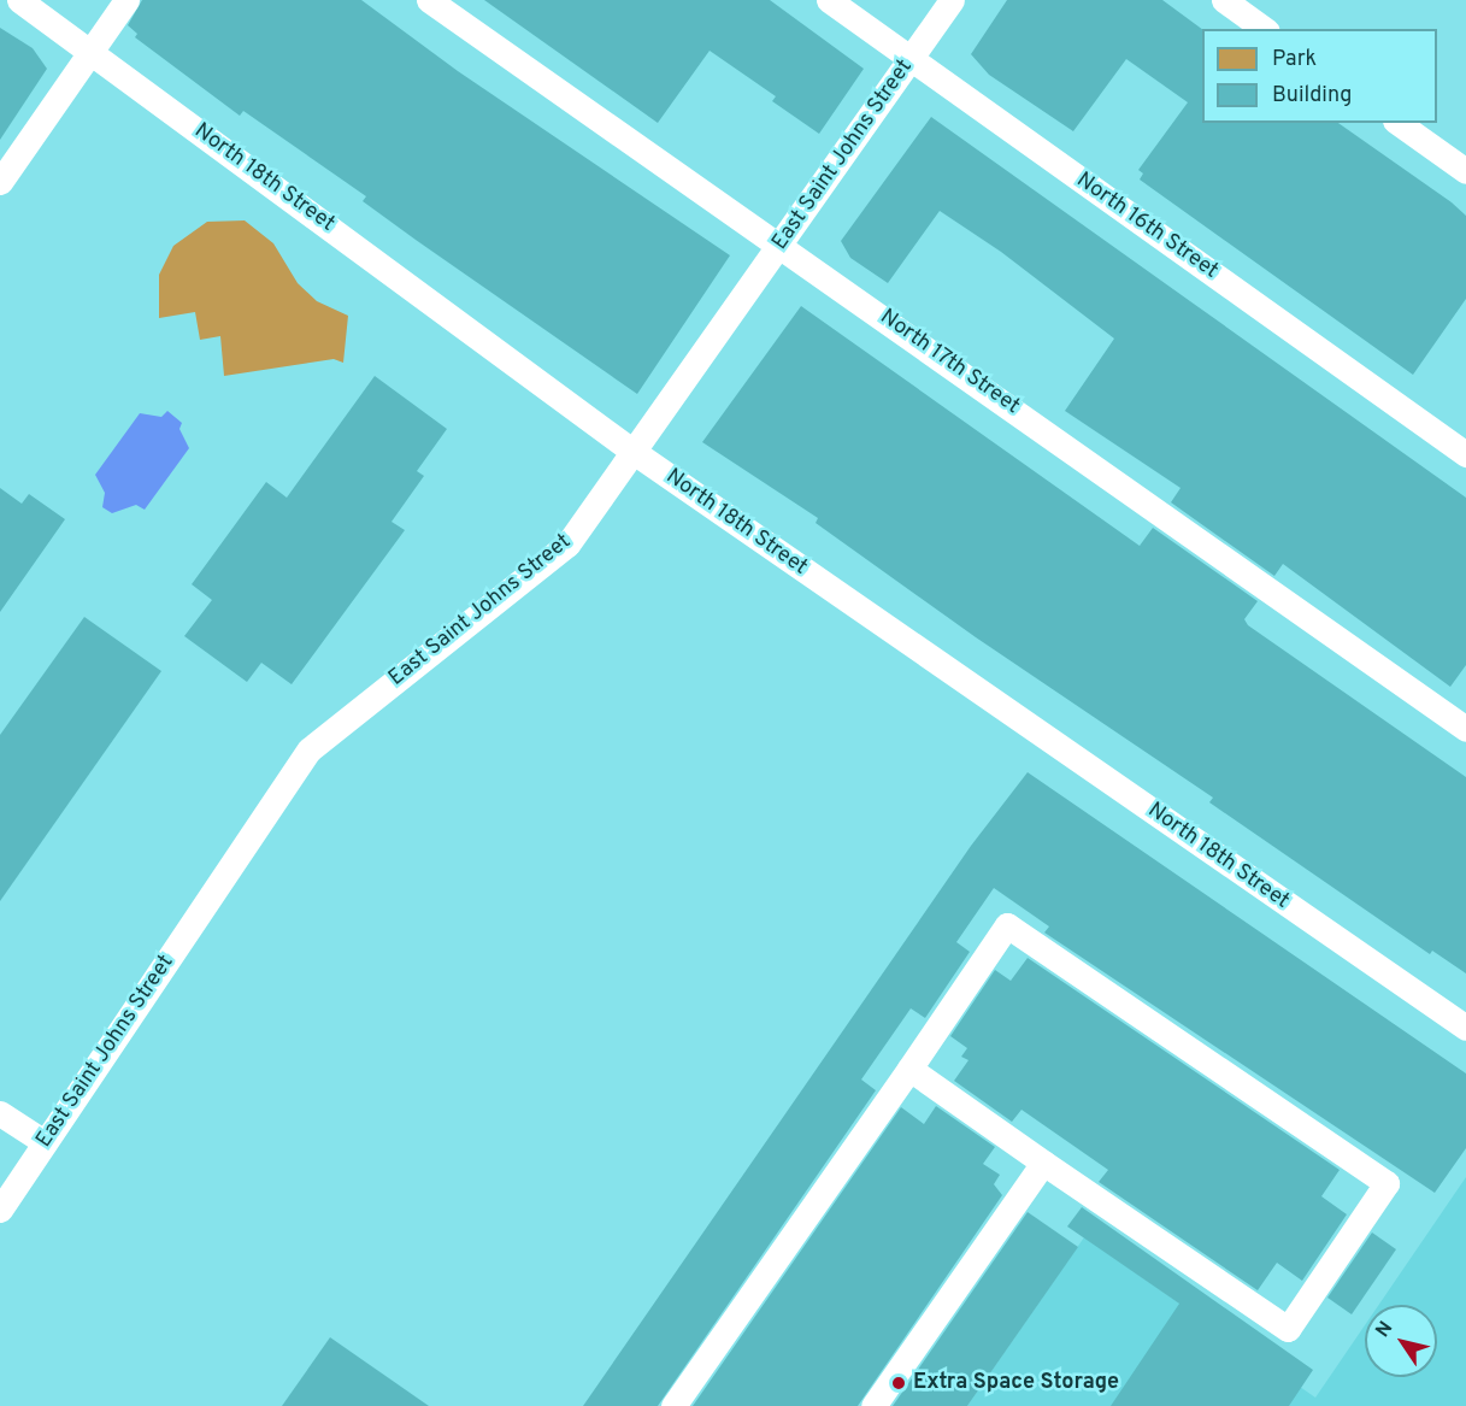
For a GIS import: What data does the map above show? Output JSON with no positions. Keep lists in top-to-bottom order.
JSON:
{
  "streets": {
    "lane": [
      "East Saint Johns Street",
      "North 18th Street",
      "North 16th Street",
      "North 17th Street"
    ]
  },
  "crossings": [
    ["East Saint Johns Street", "North 18th Street"],
    ["East Saint Johns Street", "North 16th Street"],
    ["East Saint Johns Street", "North 17th Street"]
  ],
  "places": ["Extra Space Storage"],
  "legend": ["Park", "Building"],
  "north": "top left"
}
